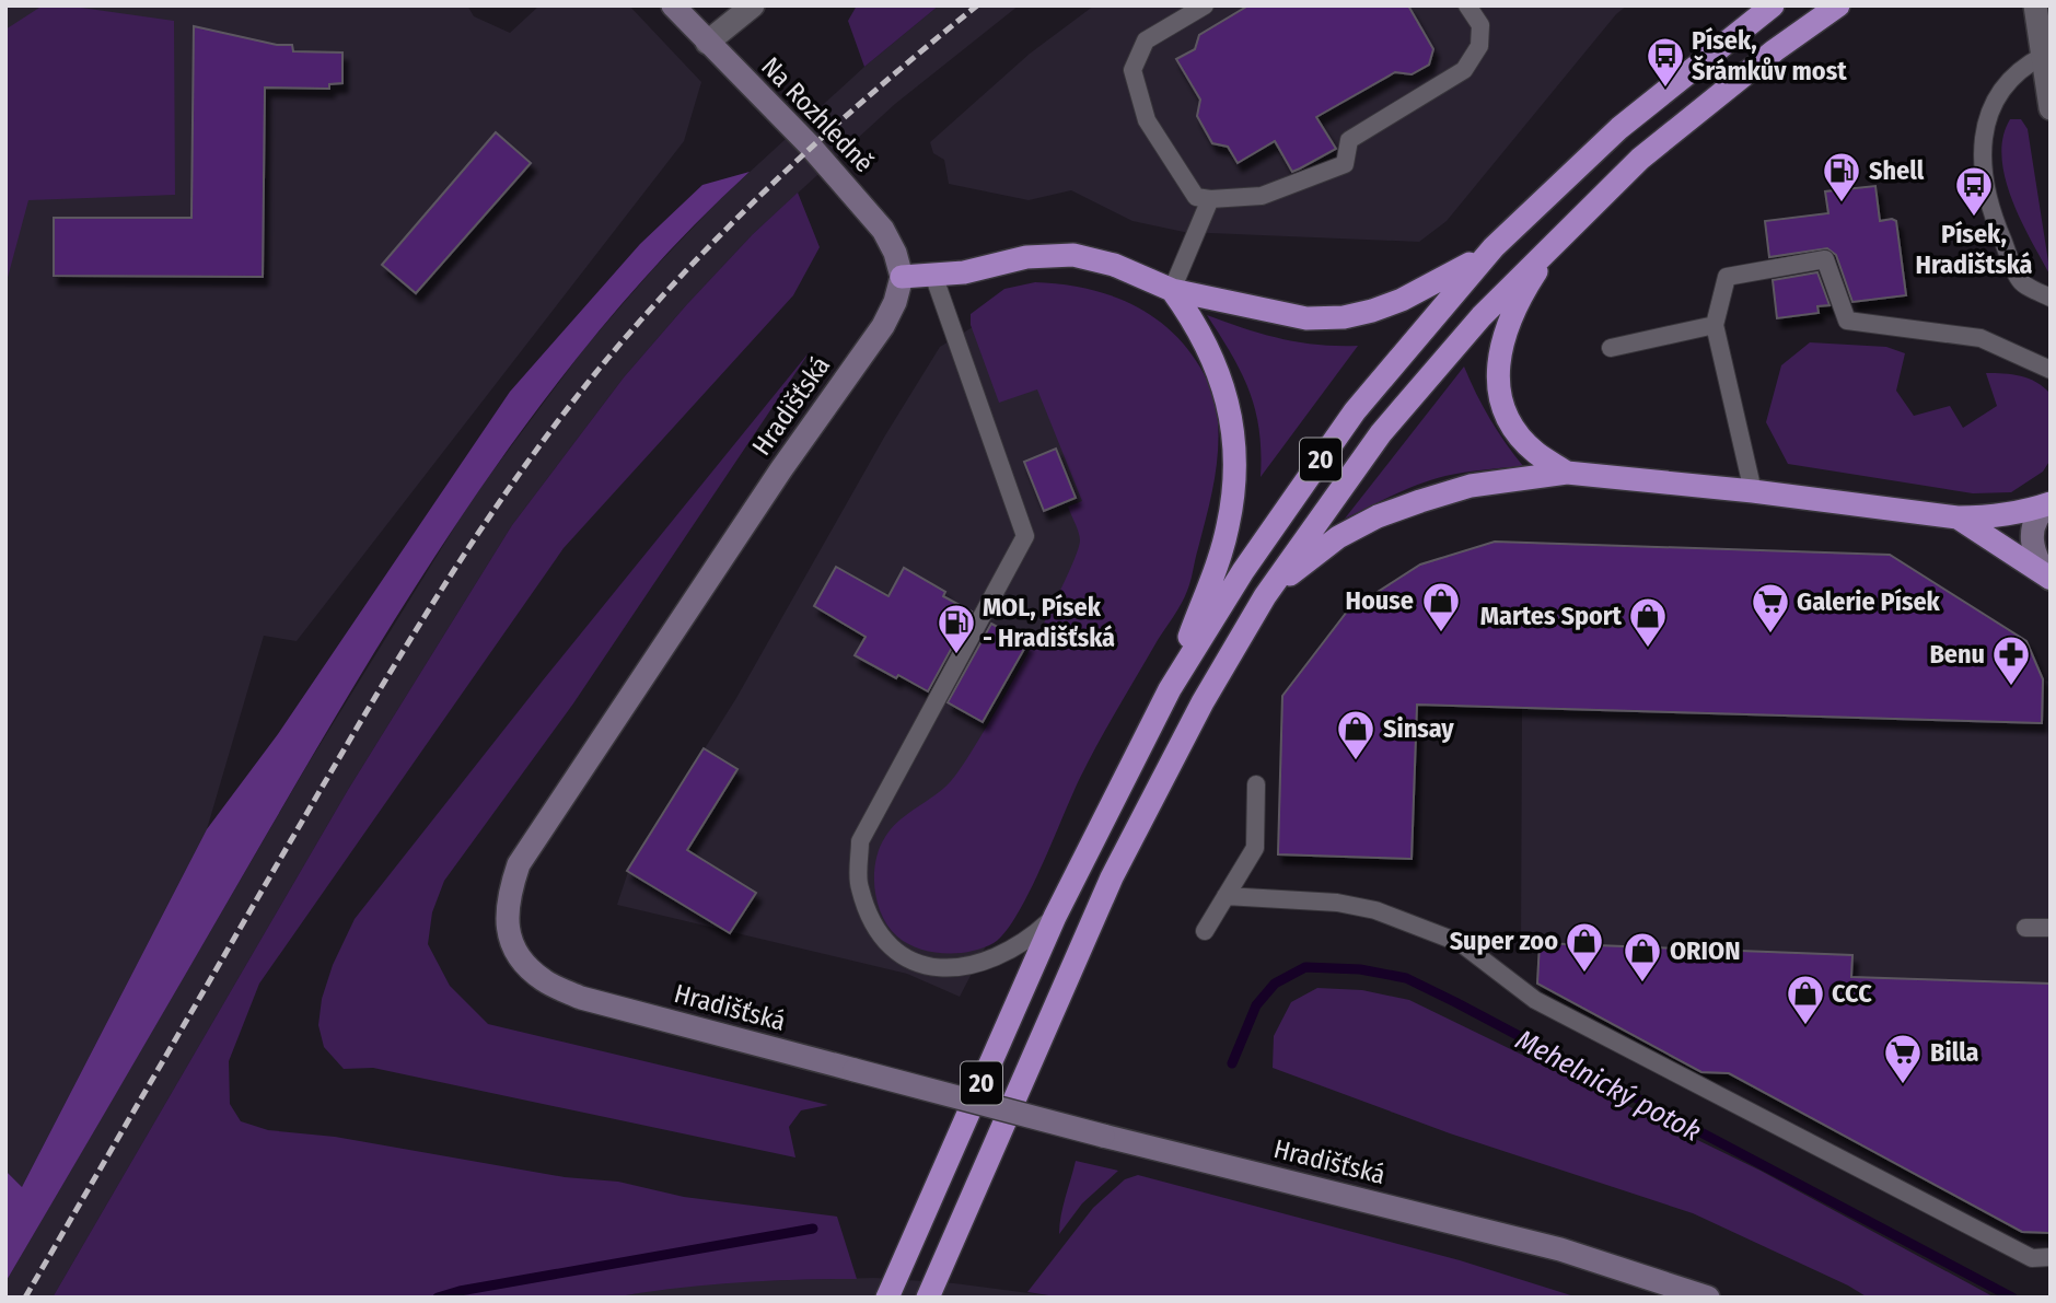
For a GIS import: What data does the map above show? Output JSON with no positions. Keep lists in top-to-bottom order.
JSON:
{
  "streets": {
    "highway": ["20"],
    "street": ["Na Rozhledně", "Hradišťská"]
  },
  "crossings": [
    ["Na Rozhledně", "Hradišťská"]
  ],
  "water": ["Mehelnický potok"],
  "places": {
    "bus stop": ["Písek, Šrámkův most", "Písek, Hradištská"],
    "fuel station": ["Shell", "MOL, Písek - Hradišťská"],
    "shop": [
      "House",
      "Martes Sport",
      "Sinsay",
      "Super zoo",
      "ORION",
      "CCC"
    ],
    "supermarket": ["Galerie Písek", "Billa"],
    "pharmacy": ["Benu"]
  }
}
